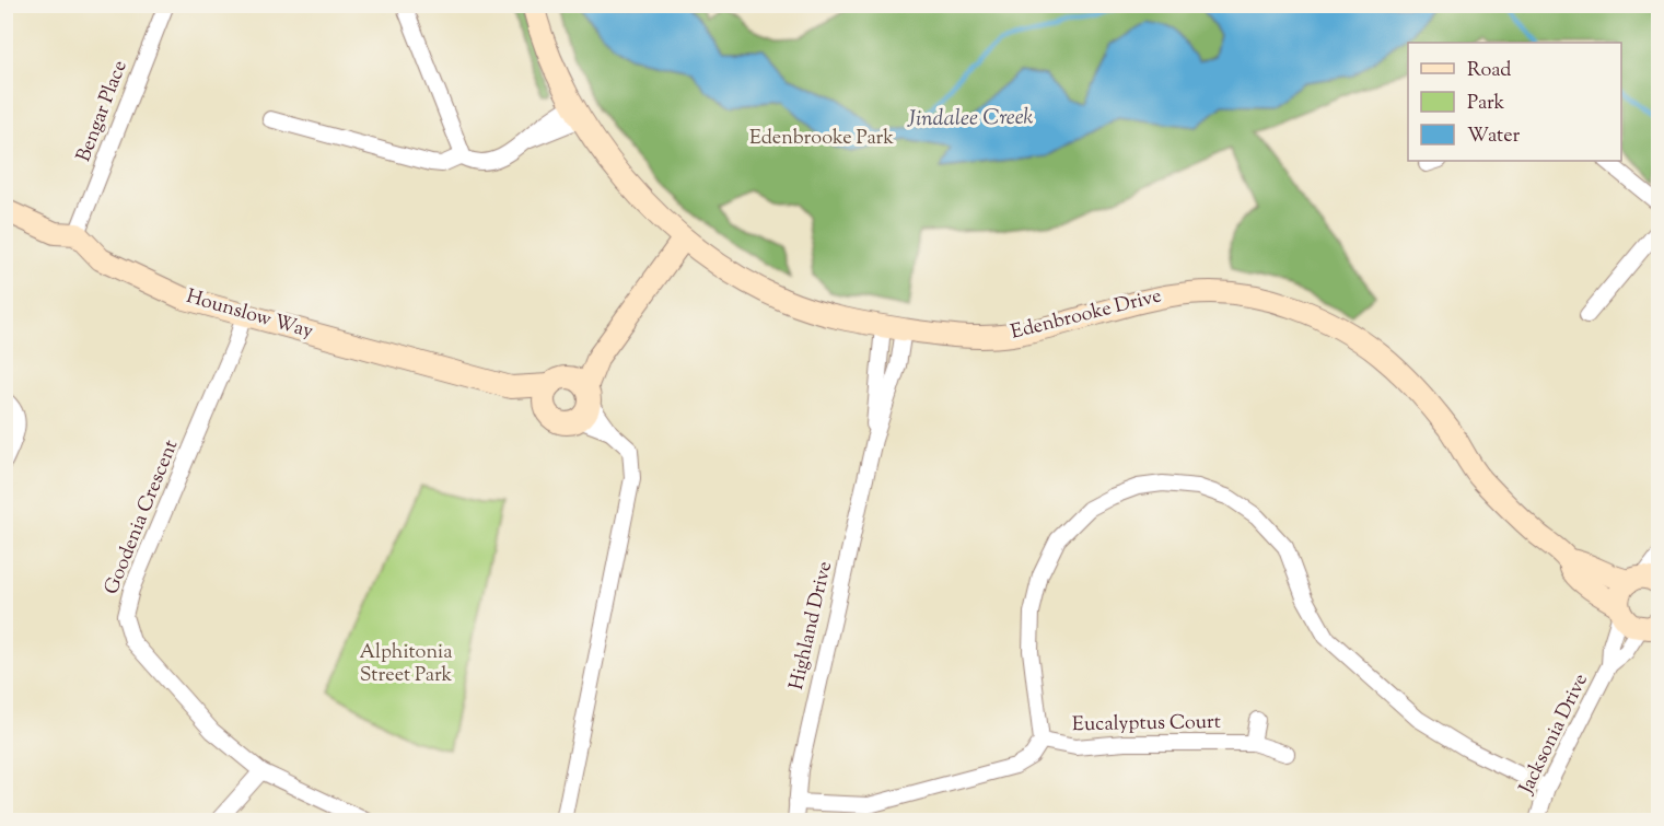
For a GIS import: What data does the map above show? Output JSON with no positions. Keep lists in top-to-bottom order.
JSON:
{
  "streets": {
    "street": [
      "Bengar Place",
      "Hounslow Way",
      "Edenbrooke Drive",
      "Goodenia Crescent",
      "Highland Drive",
      "Eucalyptus Court",
      "Jacksonia Drive"
    ]
  },
  "crossings": [
    ["Bengar Place", "Hounslow Way"],
    ["Hounslow Way", "Edenbrooke Drive"],
    ["Hounslow Way", "Goodenia Crescent"],
    ["Edenbrooke Drive", "Highland Drive"],
    ["Edenbrooke Drive", "Jacksonia Drive"]
  ],
  "water": ["Jindalee Creek"],
  "parks": ["Edenbrooke Park", "Alphitonia Street Park"],
  "legend": ["Road", "Park", "Water"]
}
